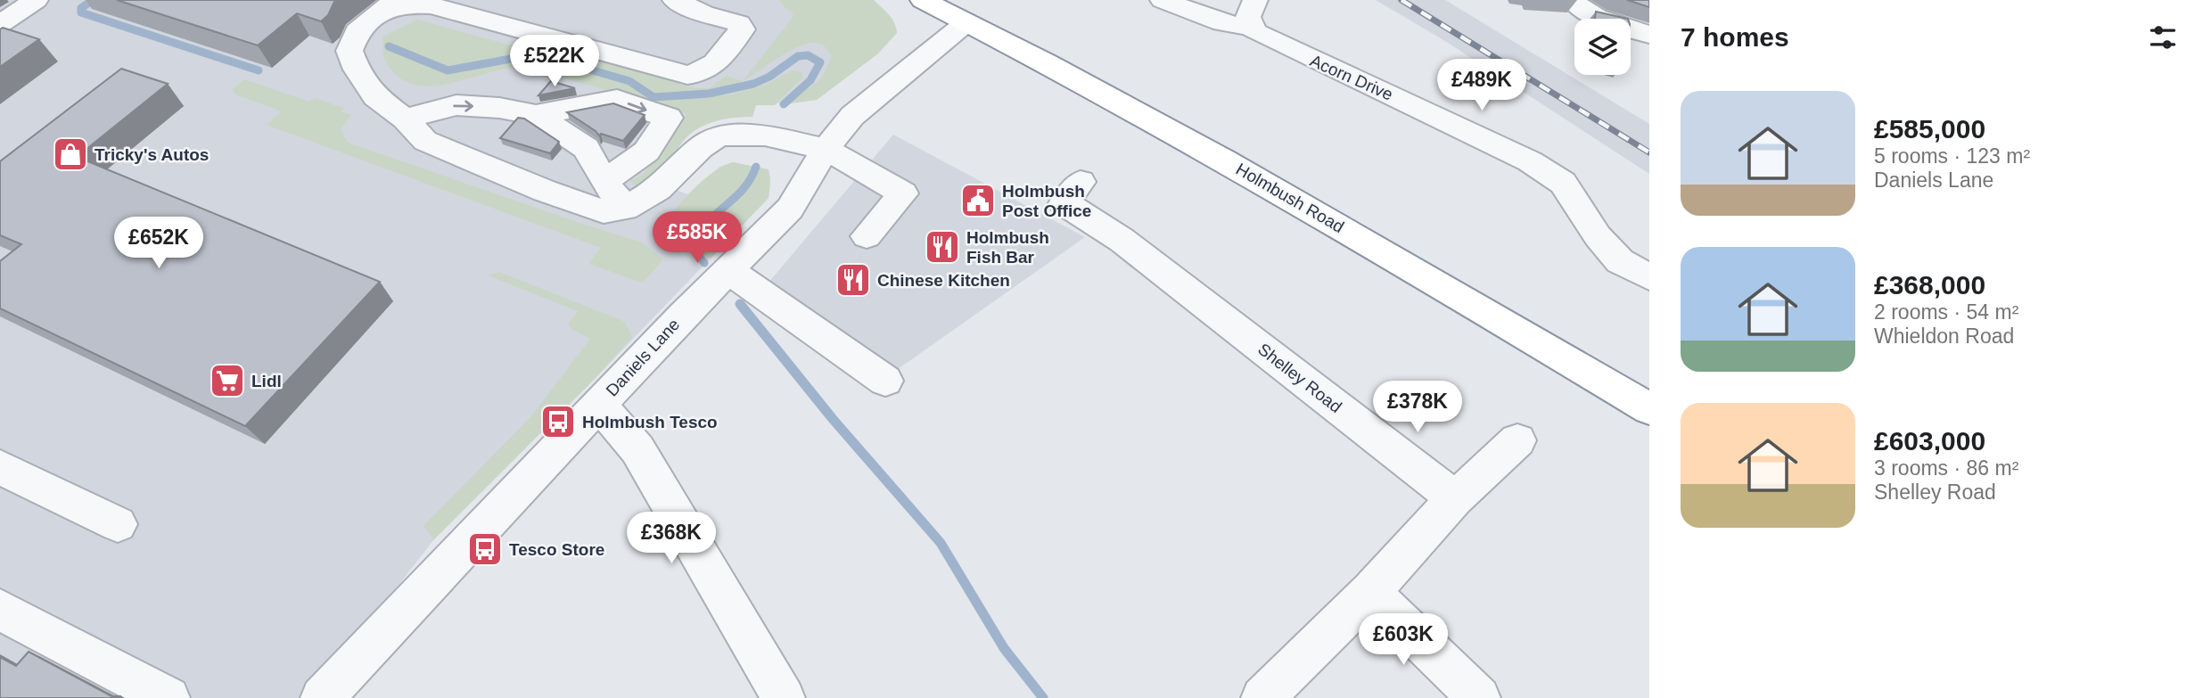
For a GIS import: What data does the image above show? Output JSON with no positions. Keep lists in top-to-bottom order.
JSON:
{
  "streets": {
    "highway": ["Holmbush Road"],
    "street": ["Acorn Drive", "Daniels Lane", "Shelley Road"]
  },
  "crossings": [
    ["Holmbush Road", "Daniels Lane"]
  ],
  "places": {
    "shop": ["Tricky's Autos"],
    "public building": ["Holmbush Post Office"],
    "restaurant": ["Holmbush Fish Bar", "Chinese Kitchen"],
    "supermarket": ["Lidl"],
    "bus stop": ["Holmbush Tesco", "Tesco Store"]
  },
  "page": {
    "heading": "7 homes",
    "price": [
      "£522K",
      "£489K",
      "£585K",
      "£652K",
      "£378K",
      "£368K",
      "£603K"
    ],
    "list": [
      {
        "name": "£585,000",
        "note": "5 rooms · 123 m² · Daniels Lane"
      },
      {
        "name": "£368,000",
        "note": "2 rooms · 54 m² · Whieldon Road"
      },
      {
        "name": "£603,000",
        "note": "3 rooms · 86 m² · Shelley Road"
      }
    ]
  }
}
